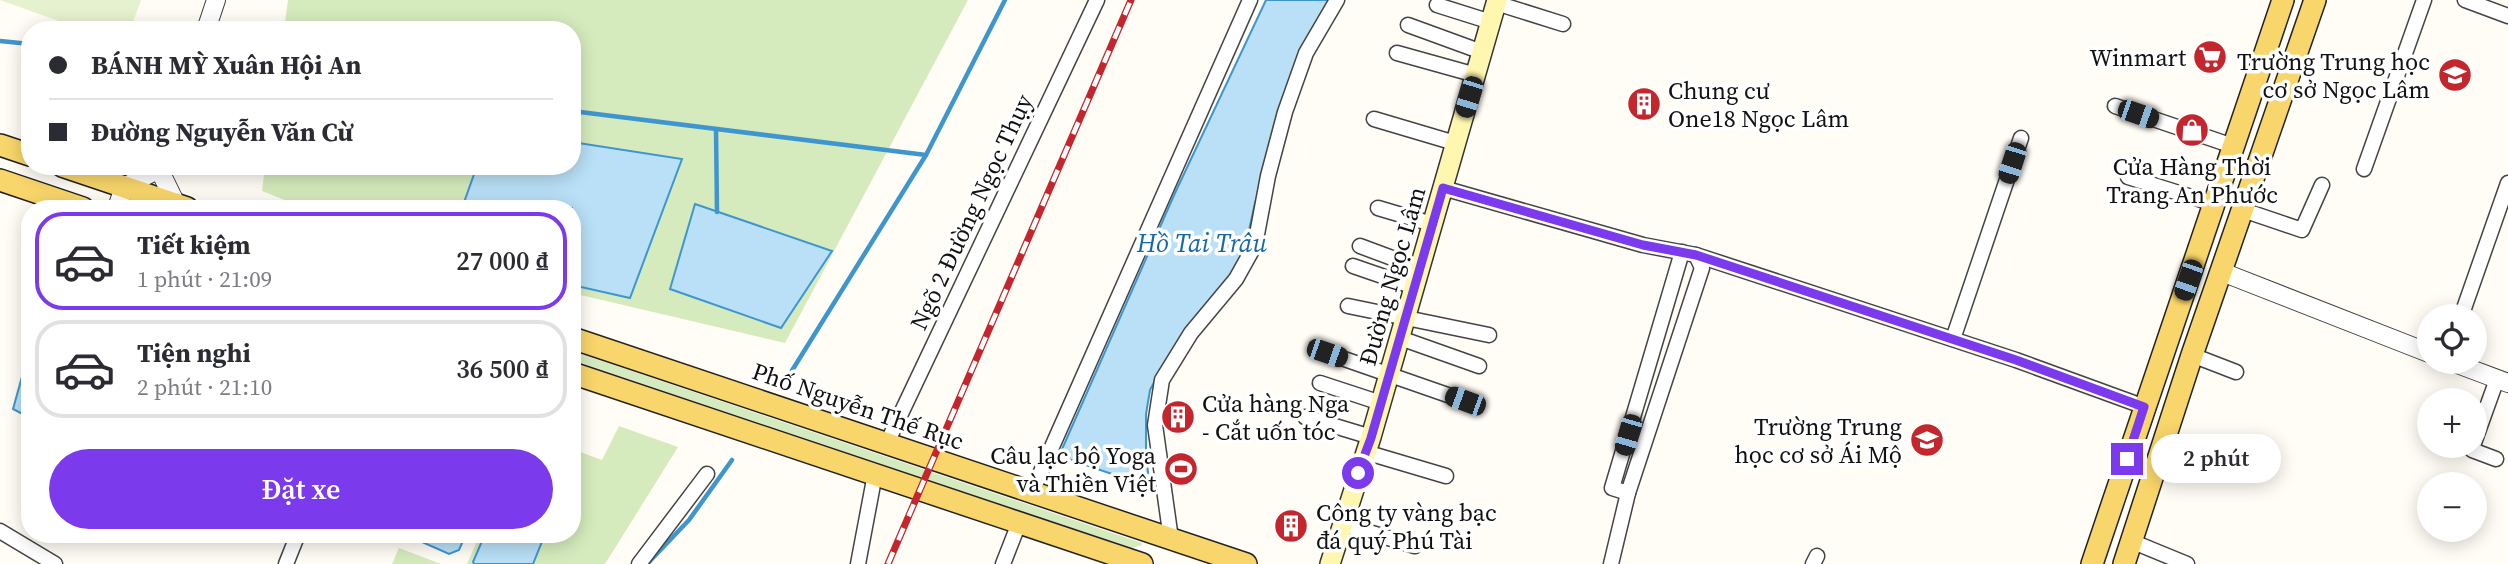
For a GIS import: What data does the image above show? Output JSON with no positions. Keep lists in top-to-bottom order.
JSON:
{
  "streets": {
    "main road": ["Đường Ngọc Lâm", "Phố Nguyễn Thế Rục"],
    "street": ["Ngõ 2 Đường Ngọc Thụy"]
  },
  "crossings": [
    ["Ngõ 2 Đường Ngọc Thụy", "Phố Nguyễn Thế Rục"]
  ],
  "water": ["Hồ Tai Trâu"],
  "places": {
    "supermarket": ["Winmart"],
    "school or university": ["Trường Trung học cơ sở Ngọc Lâm", "Trường Trung học cơ sở Ái Mộ"],
    "building": ["Chung cư One18 Ngọc Lâm", "Cửa hàng Nga - Cắt uốn tóc", "Công ty vàng bạc đá quý Phú Tài"],
    "shop": ["Cửa Hàng Thời Trang An Phước"],
    "sports": ["Câu lạc bộ Yoga và Thiền Việt"]
  },
  "page": {
    "banner": ["BÁNH MỲ Xuân Hội An", "Đường Nguyễn Văn Cừ"],
    "list": [
      {
        "name": "Tiết kiệm",
        "note": "1 phút · 21:09",
        "value": "27 000 ₫"
      },
      {
        "name": "Tiện nghi",
        "note": "2 phút · 21:10",
        "value": "36 500 ₫"
      }
    ],
    "map_buttons": ["+", "−"],
    "bubble": "2 phút",
    "buttons": "Đặt xe"
  }
}
